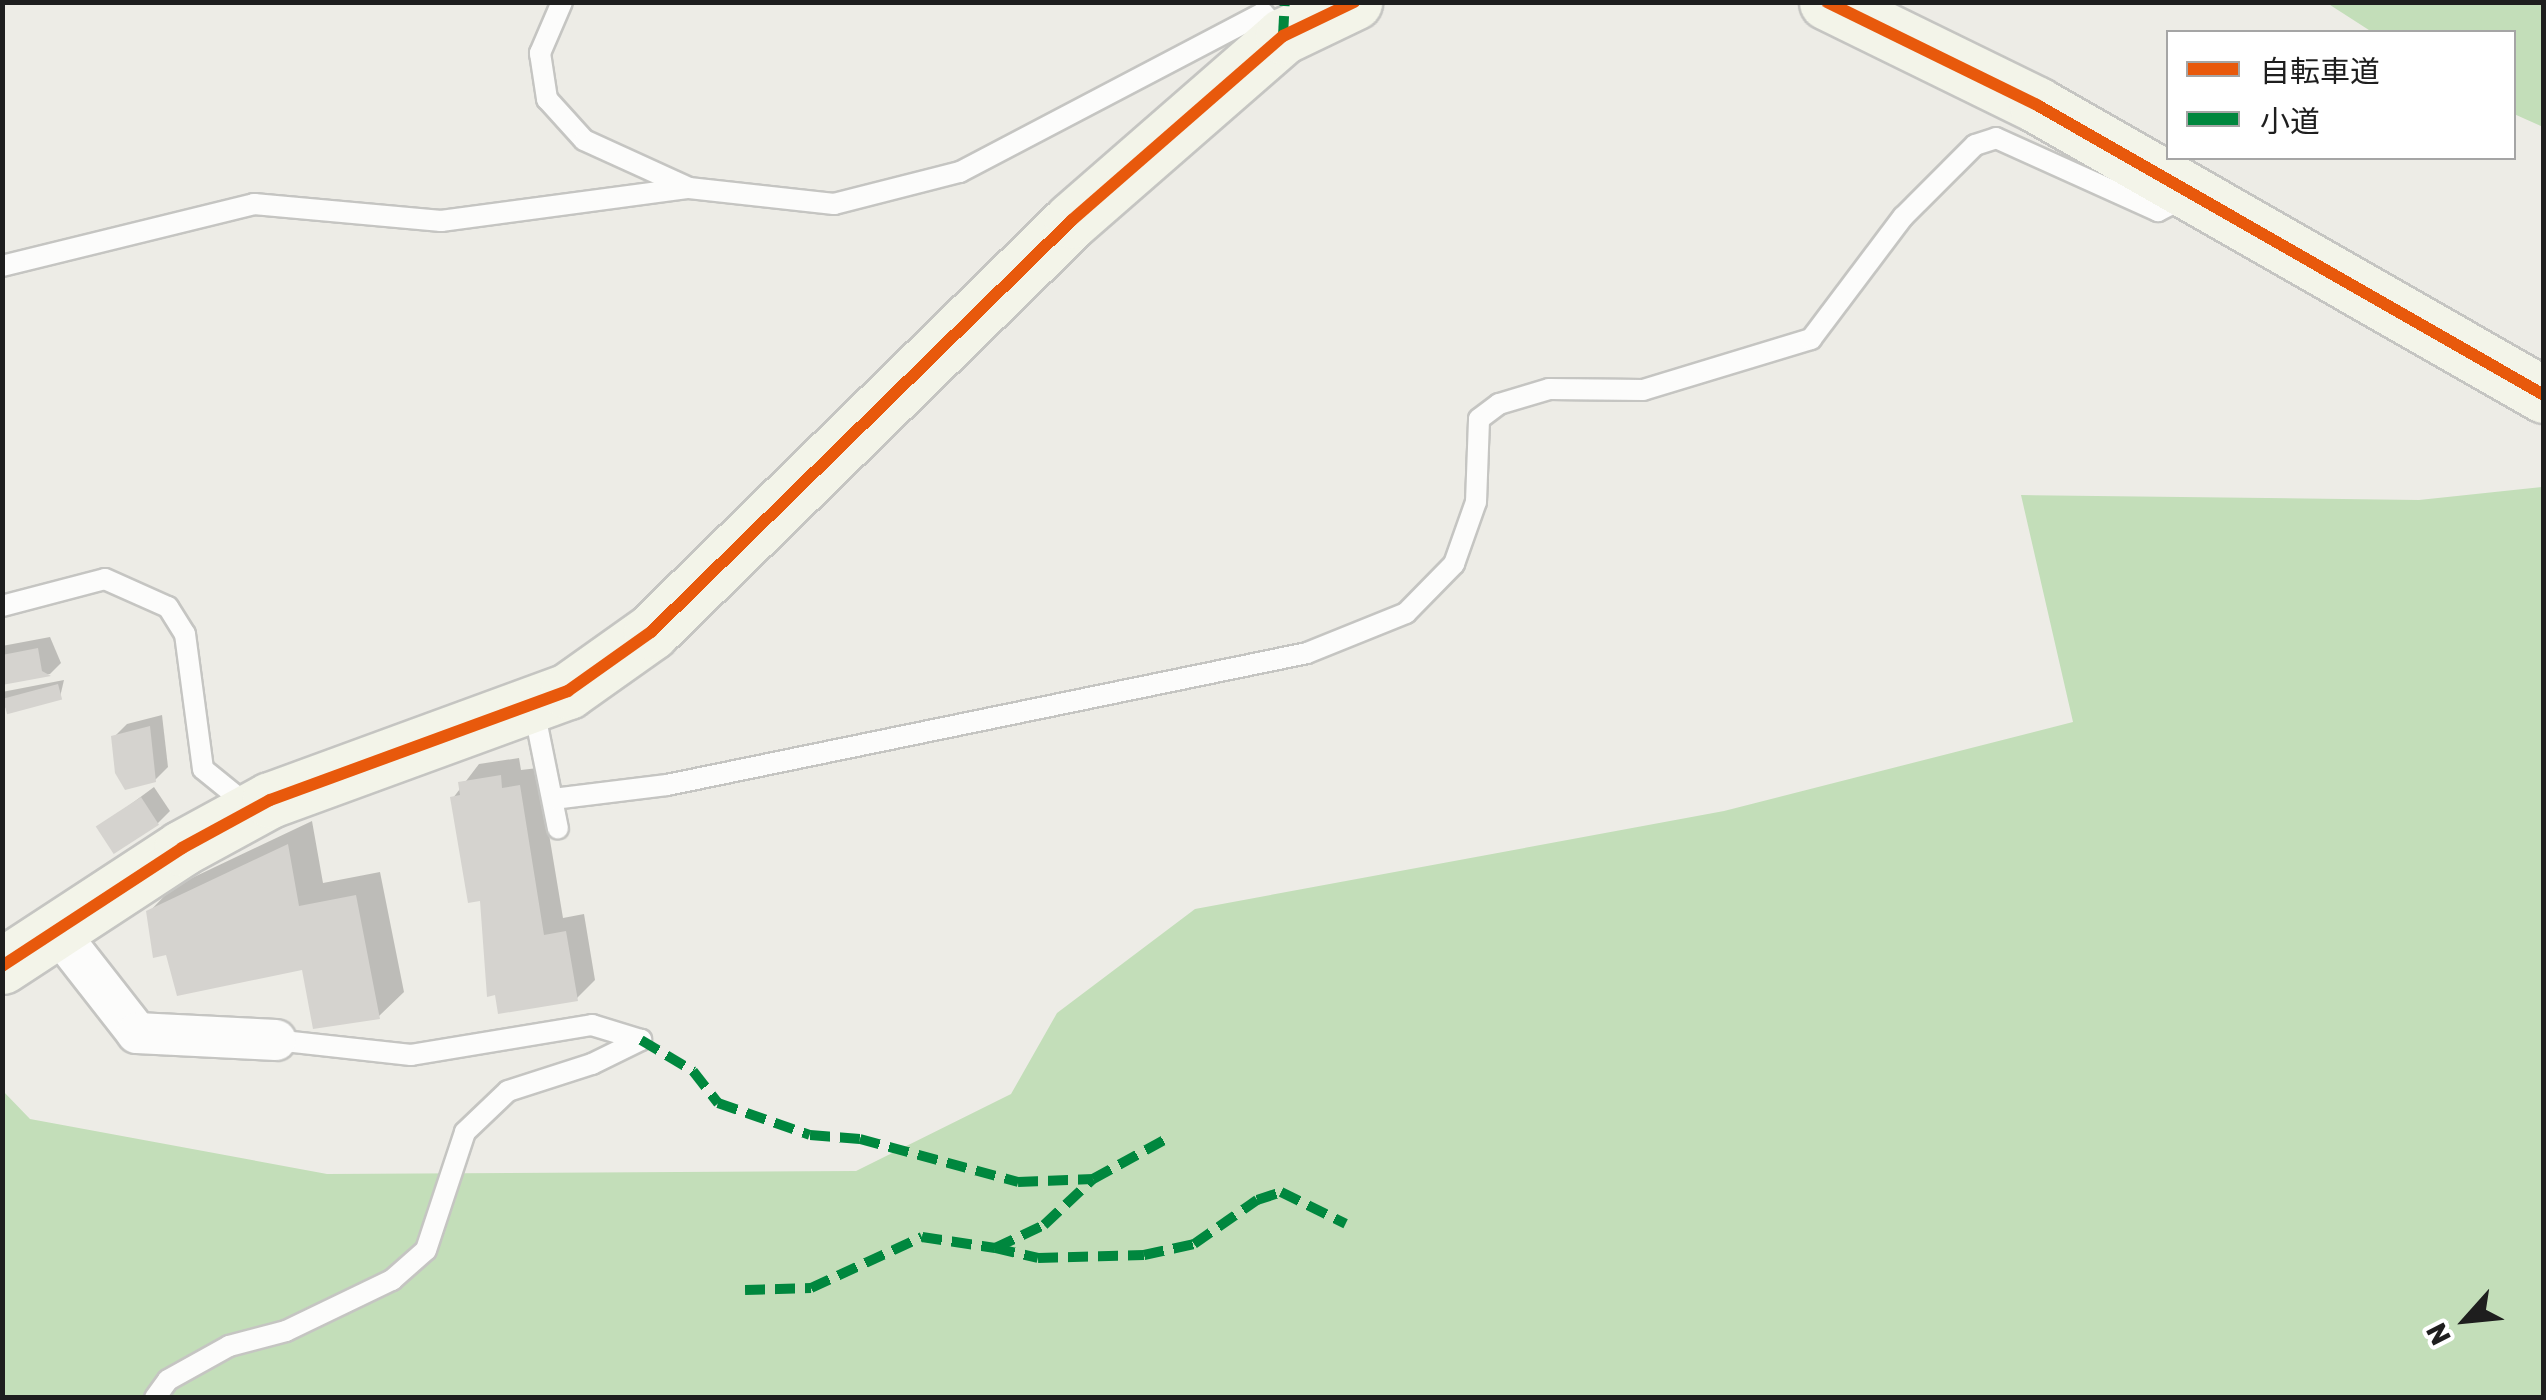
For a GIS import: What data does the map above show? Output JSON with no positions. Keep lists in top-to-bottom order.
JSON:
{
  "legend": ["自転車道", "小道"],
  "north": "bottom left"
}
